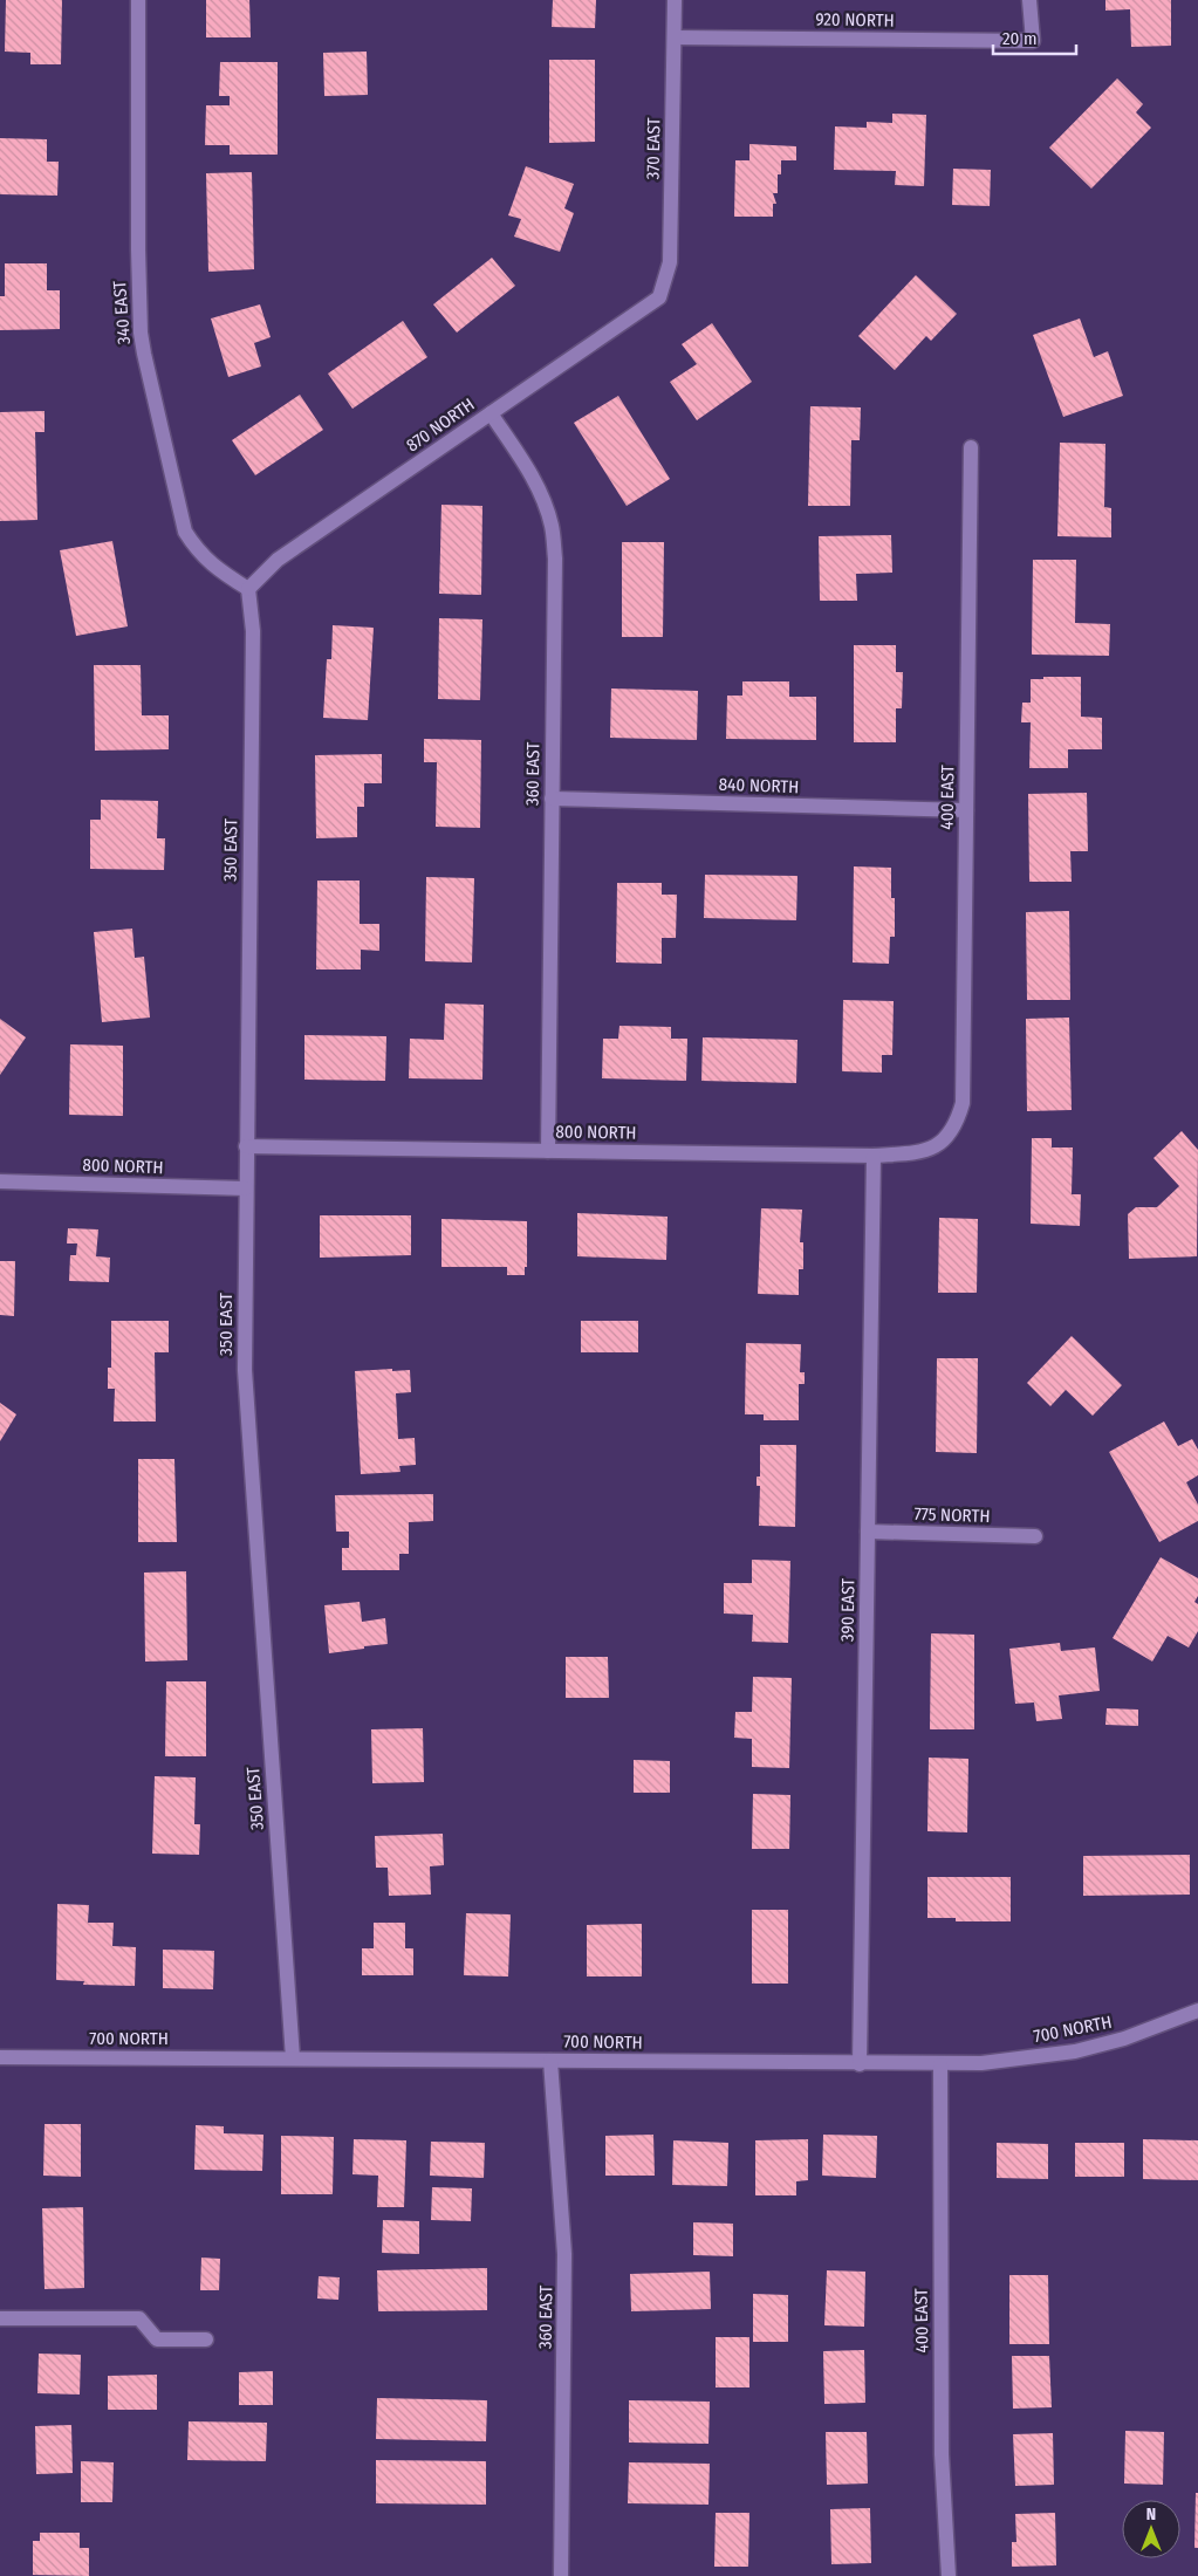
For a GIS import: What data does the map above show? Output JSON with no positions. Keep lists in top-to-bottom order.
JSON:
{
  "streets": {
    "street": [
      "920 NORTH",
      "370 EAST",
      "340 EAST",
      "870 NORTH",
      "360 EAST",
      "840 NORTH",
      "400 EAST",
      "350 EAST",
      "800 NORTH",
      "775 NORTH",
      "390 EAST",
      "700 NORTH"
    ]
  },
  "crossings": [
    ["920 NORTH", "370 EAST"],
    ["370 EAST", "870 NORTH"],
    ["340 EAST", "870 NORTH"],
    ["340 EAST", "350 EAST"],
    ["870 NORTH", "360 EAST"],
    ["870 NORTH", "350 EAST"],
    ["360 EAST", "840 NORTH"],
    ["360 EAST", "800 NORTH"],
    ["360 EAST", "700 NORTH"],
    ["840 NORTH", "400 EAST"],
    ["400 EAST", "800 NORTH"],
    ["400 EAST", "700 NORTH"],
    ["350 EAST", "800 NORTH"],
    ["350 EAST", "700 NORTH"],
    ["800 NORTH", "390 EAST"],
    ["775 NORTH", "390 EAST"],
    ["390 EAST", "700 NORTH"]
  ],
  "scale_bar": "20 m",
  "north": "top"
}
